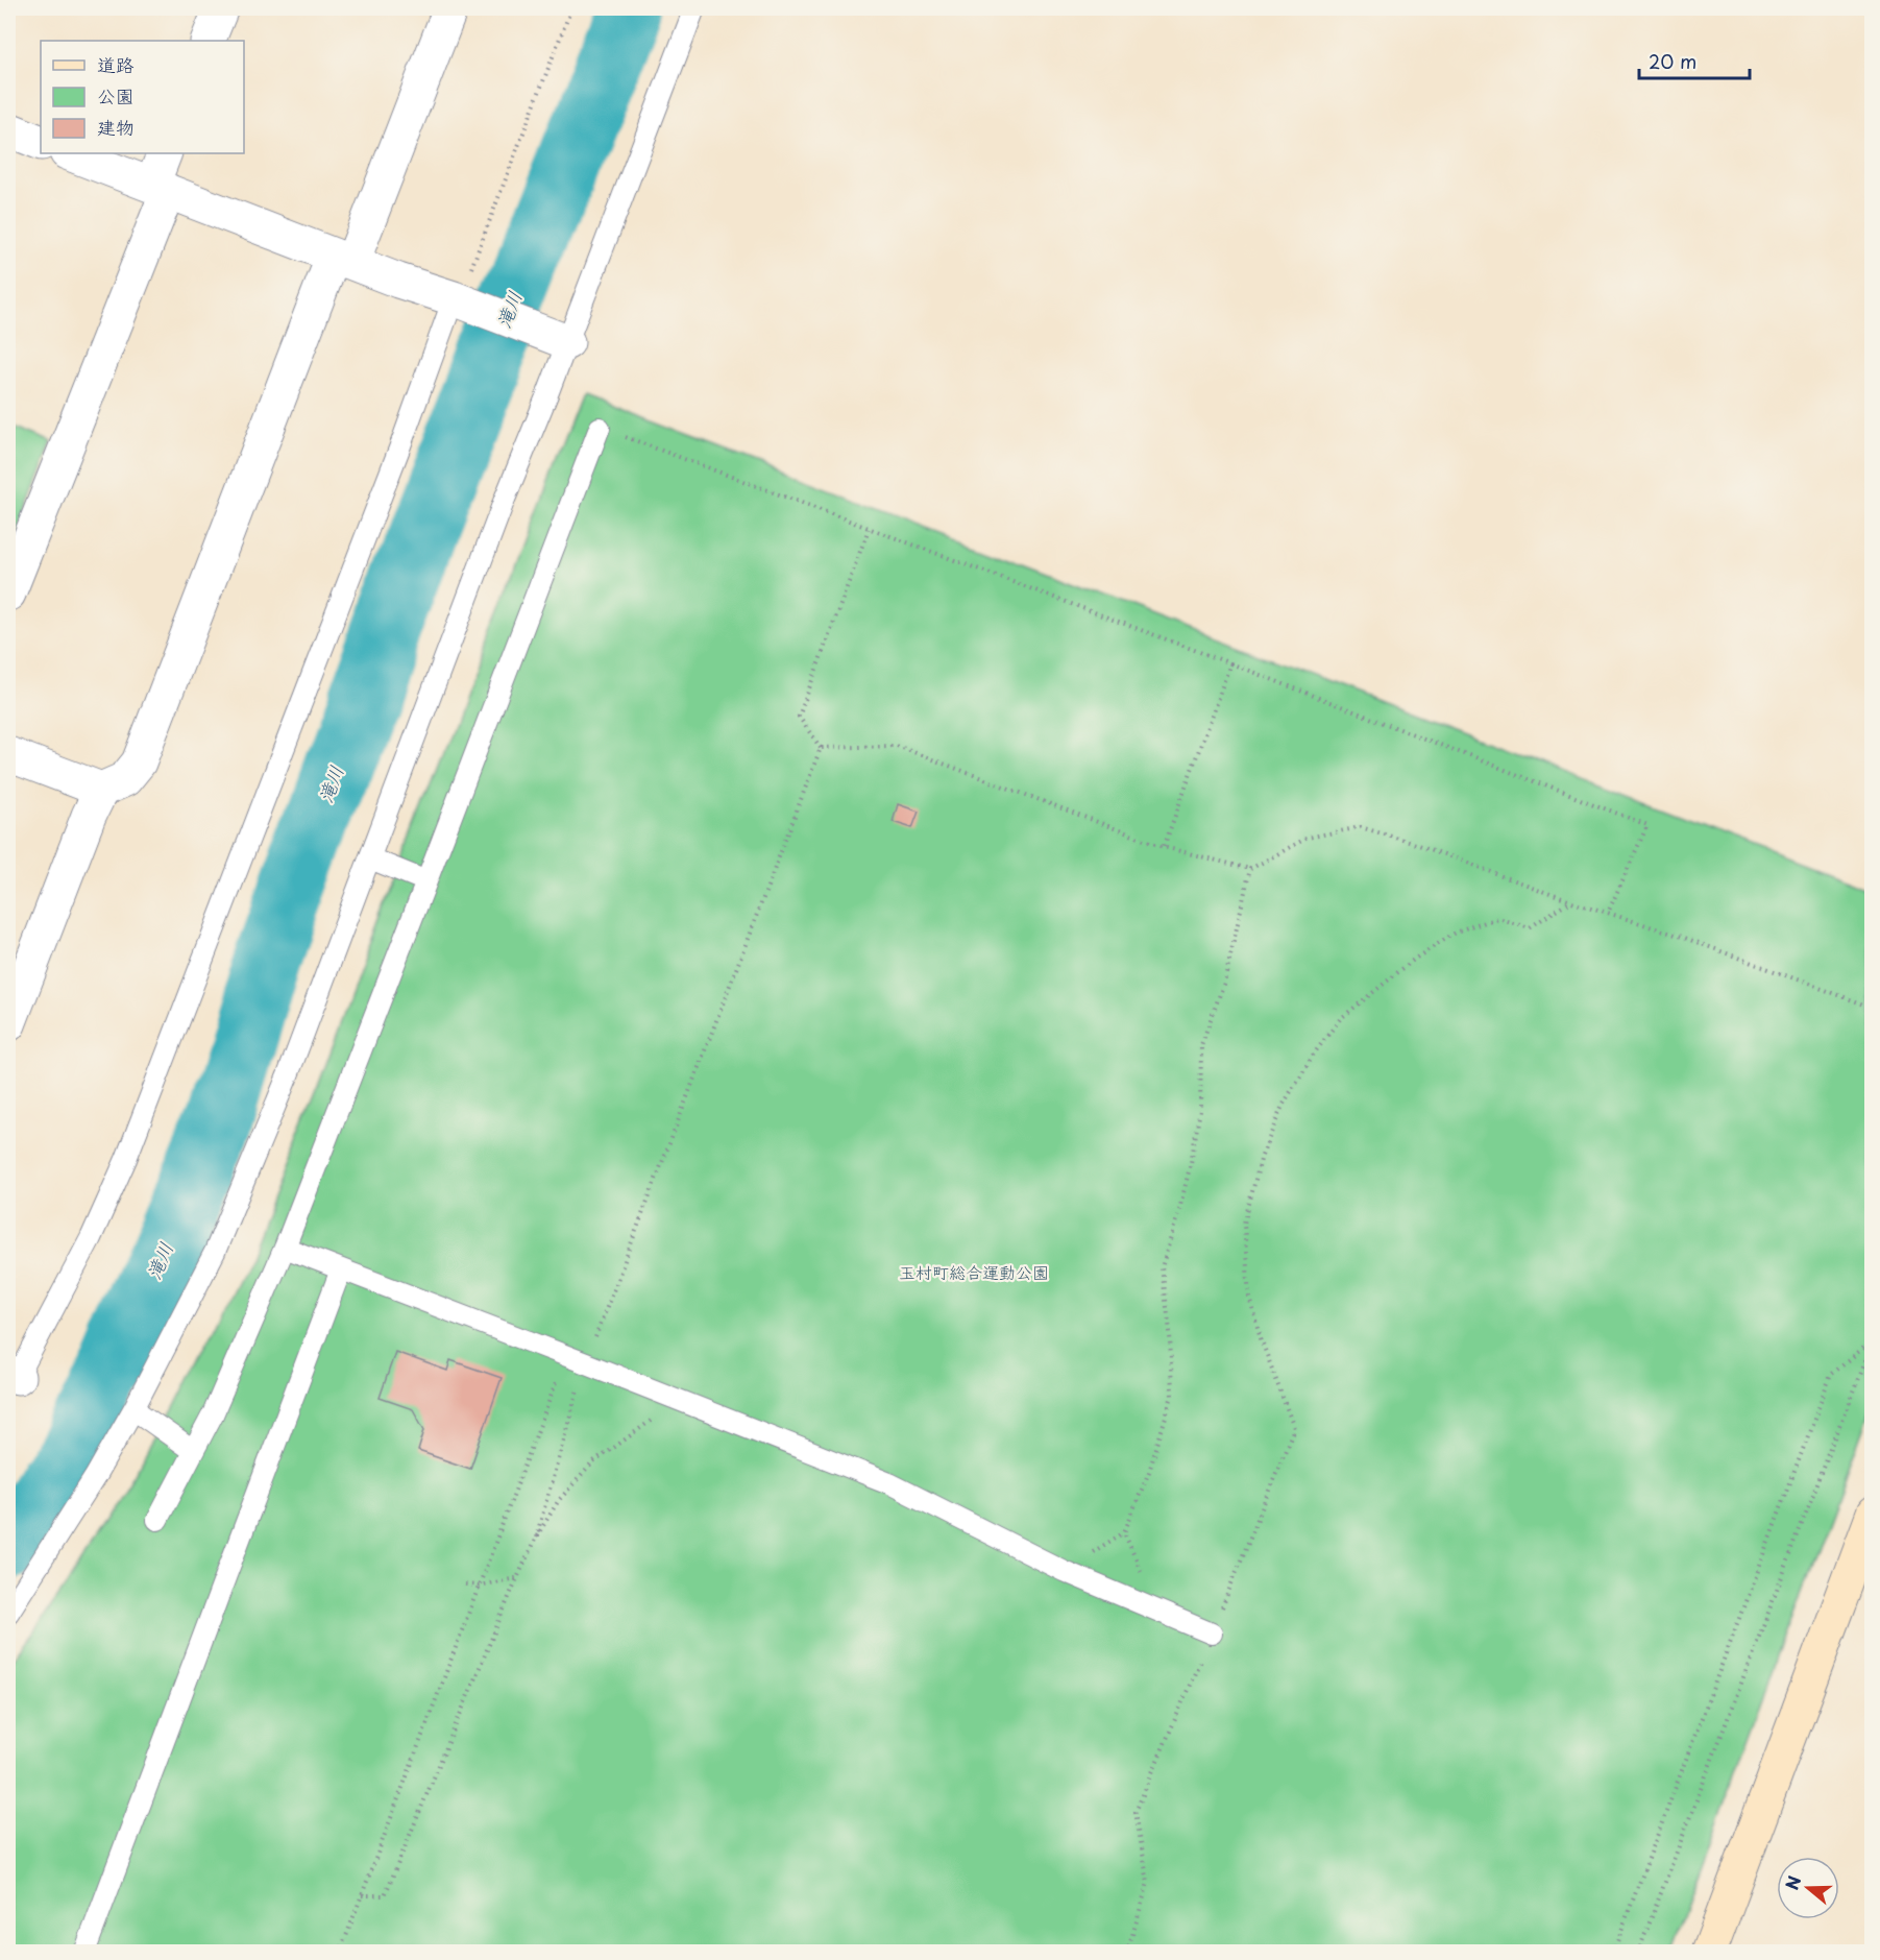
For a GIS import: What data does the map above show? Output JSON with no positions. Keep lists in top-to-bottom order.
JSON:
{
  "water": ["滝川"],
  "parks": ["玉村町総合運動公園"],
  "legend": ["道路", "公園", "建物"],
  "scale_bar": "20 m",
  "north": "left"
}
